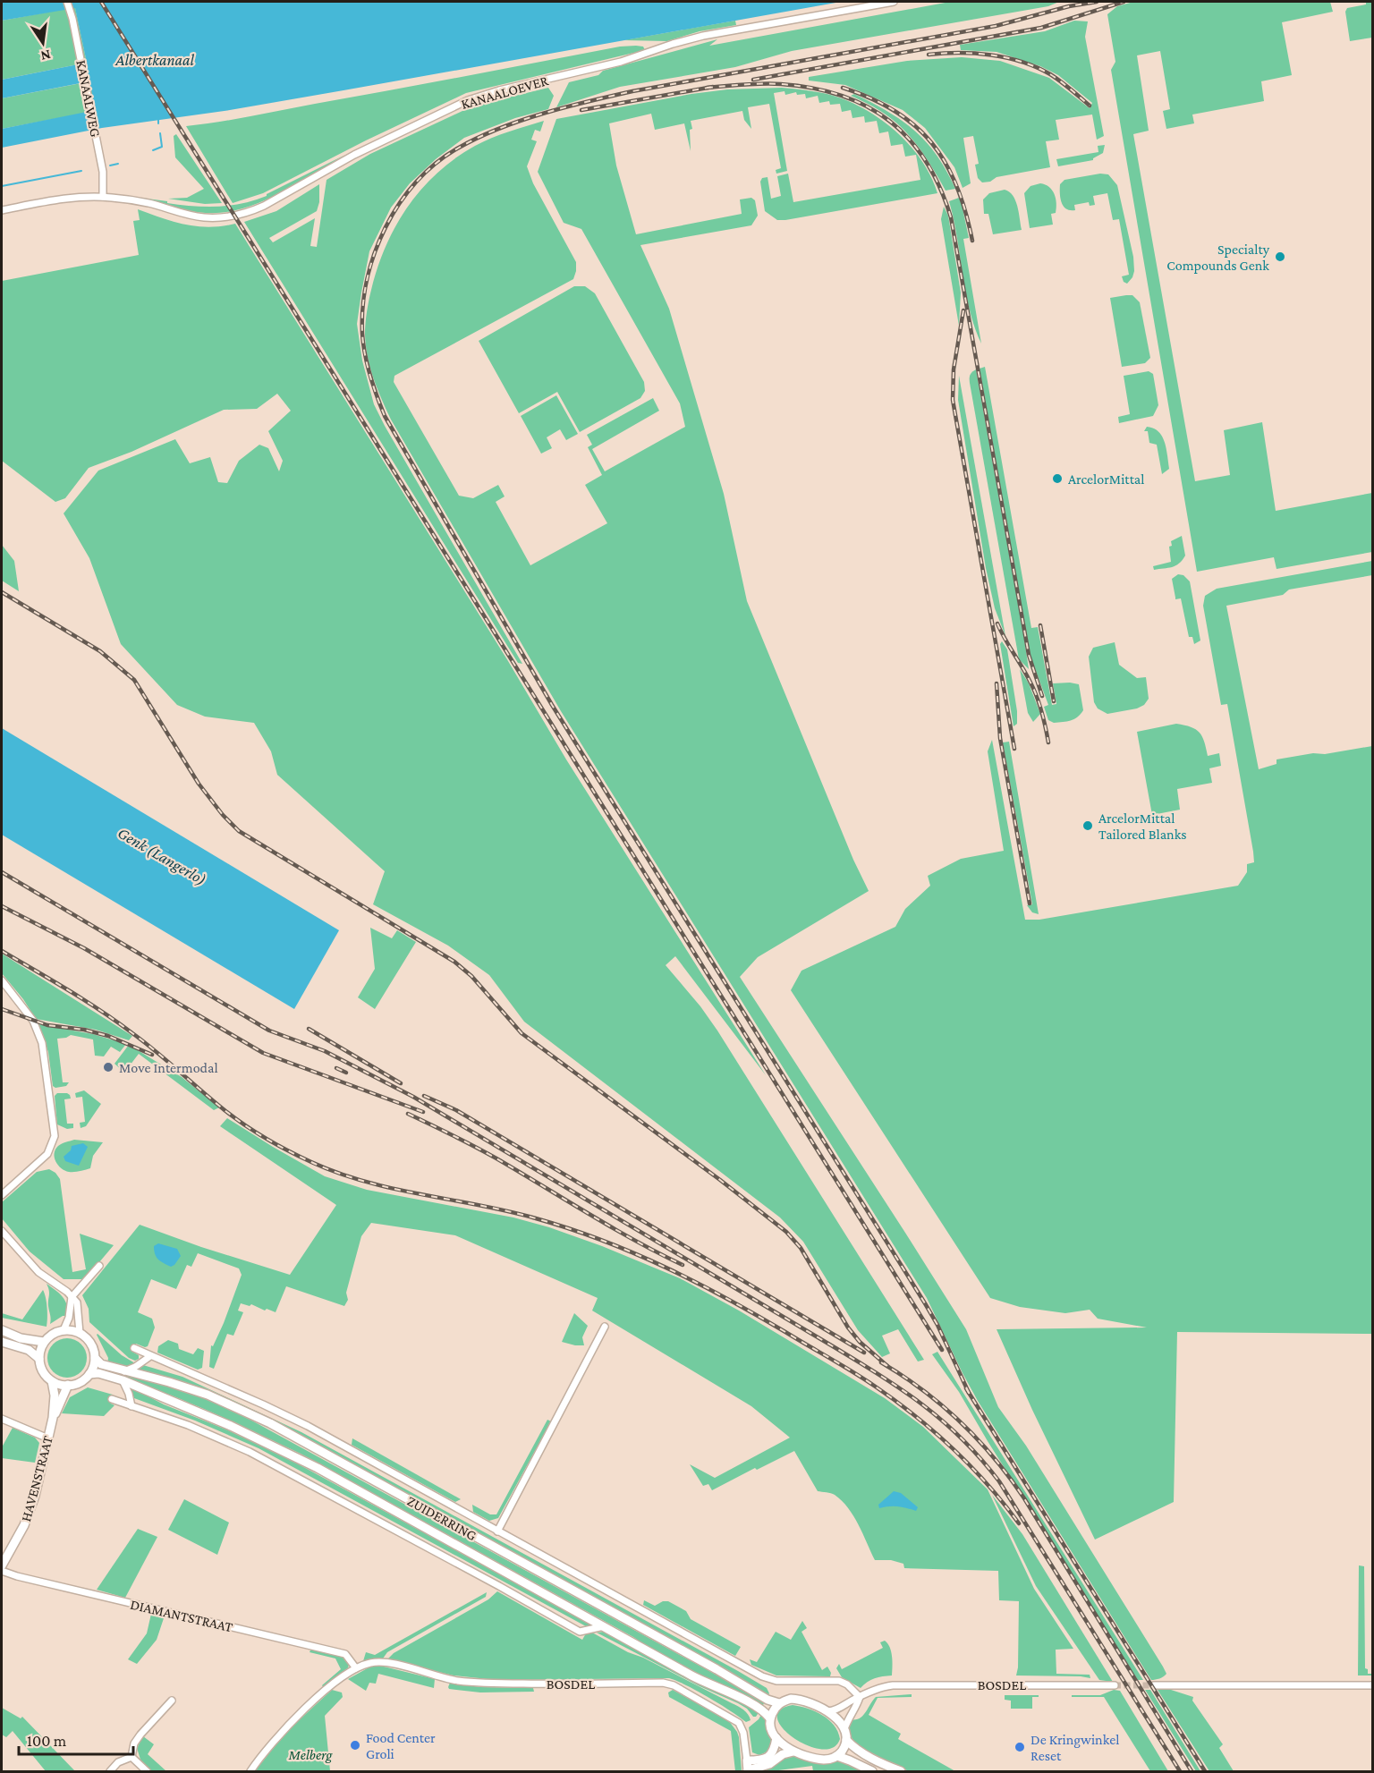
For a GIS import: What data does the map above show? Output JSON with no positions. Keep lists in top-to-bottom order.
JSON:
{
  "streets": {
    "main road": ["HAVENSTRAAT", "ZUIDERRING", "BOSDEL"],
    "street": ["KANAALOEVER", "KANAALWEG", "DIAMANTSTRAAT"]
  },
  "crossings": [
    ["KANAALOEVER", "KANAALWEG"],
    ["HAVENSTRAAT", "ZUIDERRING"],
    ["ZUIDERRING", "BOSDEL"],
    ["DIAMANTSTRAAT", "BOSDEL"]
  ],
  "water": ["Albertkanaal", "Genk (Langerlo)"],
  "parks": ["Melberg"],
  "places": [
    "Specialty Compounds Genk",
    "ArcelorMittal",
    "ArcelorMittal Tailored Blanks",
    "Move Intermodal",
    "Food Center Groli",
    "De Kringwinkel Reset"
  ],
  "scale_bar": "100 m",
  "north": "bottom"
}
